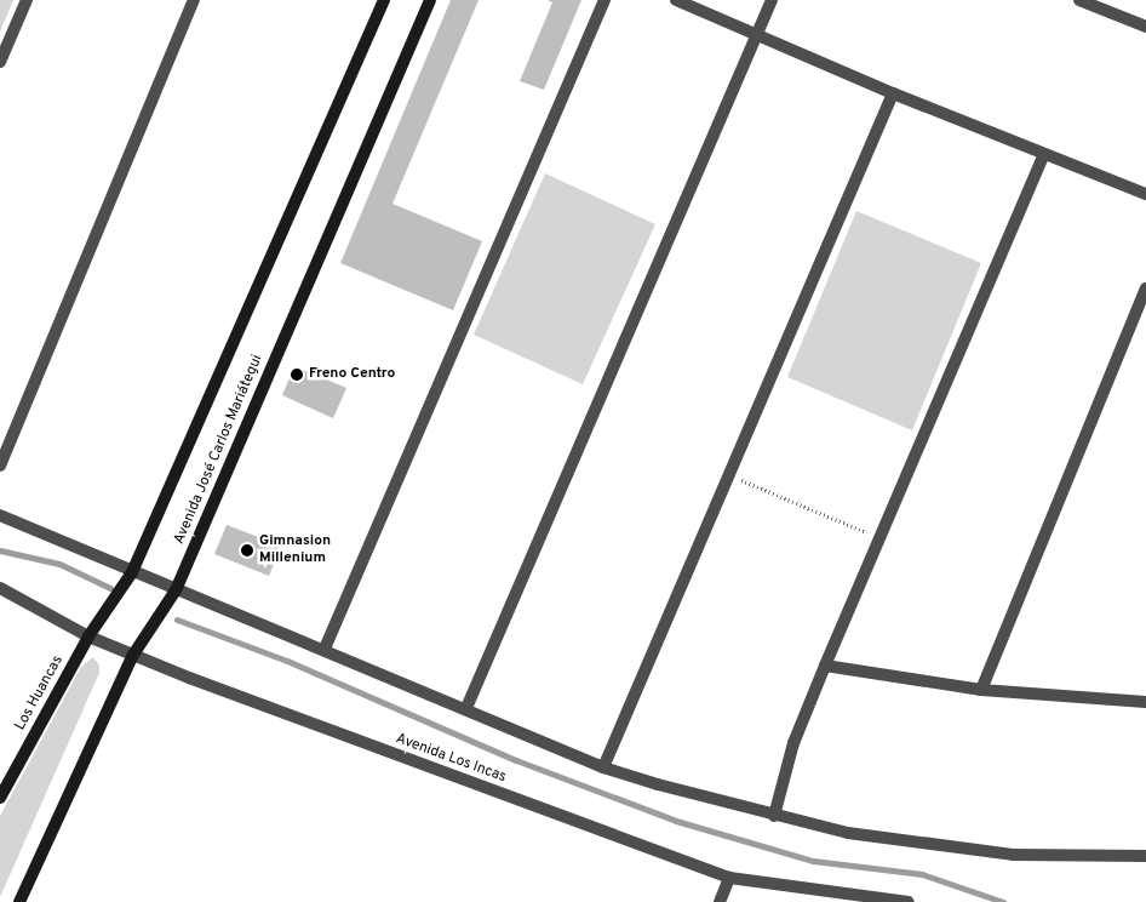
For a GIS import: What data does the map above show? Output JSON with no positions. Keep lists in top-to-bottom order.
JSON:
{
  "streets": {
    "main road": ["Avenida José Carlos Mariátegui", "Los Huancas"],
    "street": ["Avenida Los Incas"]
  },
  "crossings": [
    ["Avenida José Carlos Mariátegui", "Los Huancas"],
    ["Avenida José Carlos Mariátegui", "Avenida Los Incas"],
    ["Los Huancas", "Avenida Los Incas"]
  ],
  "places": ["Freno Centro", "Gimnasion Millenium"]
}
